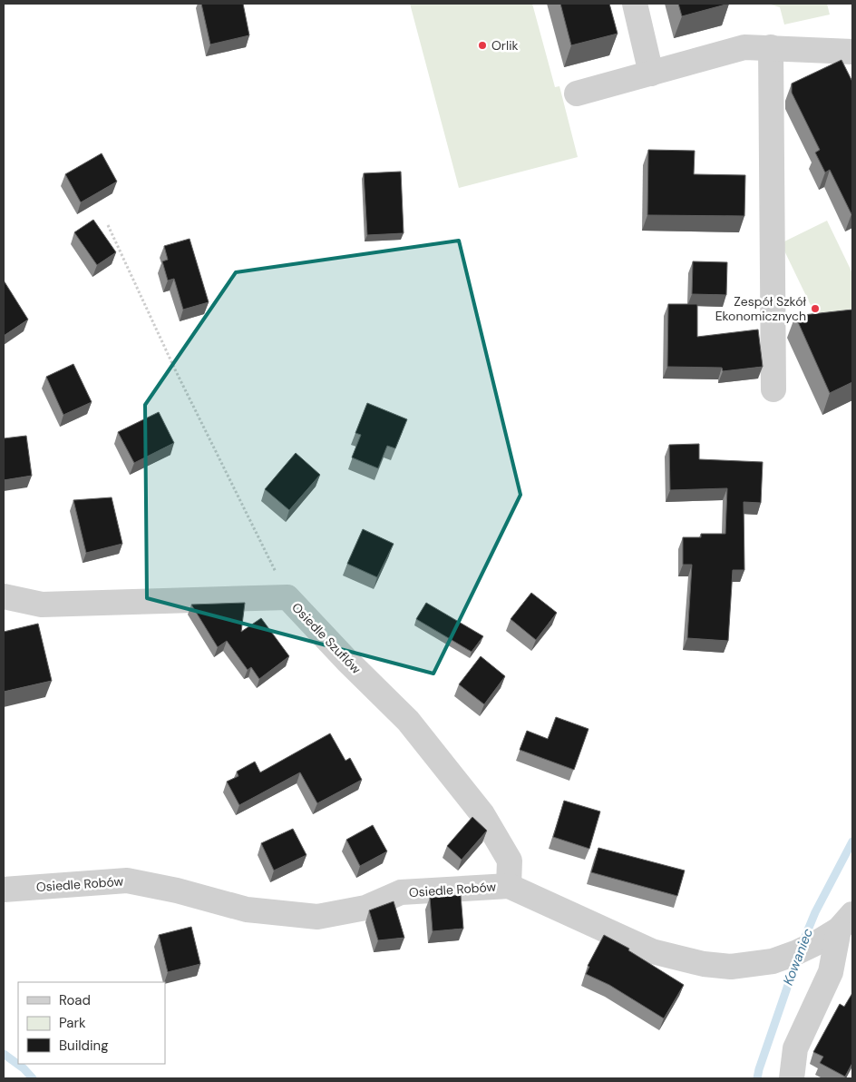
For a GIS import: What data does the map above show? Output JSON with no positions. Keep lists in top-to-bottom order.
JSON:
{
  "streets": {
    "street": ["Osiedle Szuflów", "Osiedle Robów"]
  },
  "crossings": [
    ["Osiedle Szuflów", "Osiedle Robów"]
  ],
  "water": ["Kowaniec"],
  "places": ["Orlik", "Zespół Szkół Ekonomicznych"],
  "legend": ["Road", "Park", "Building"]
}
